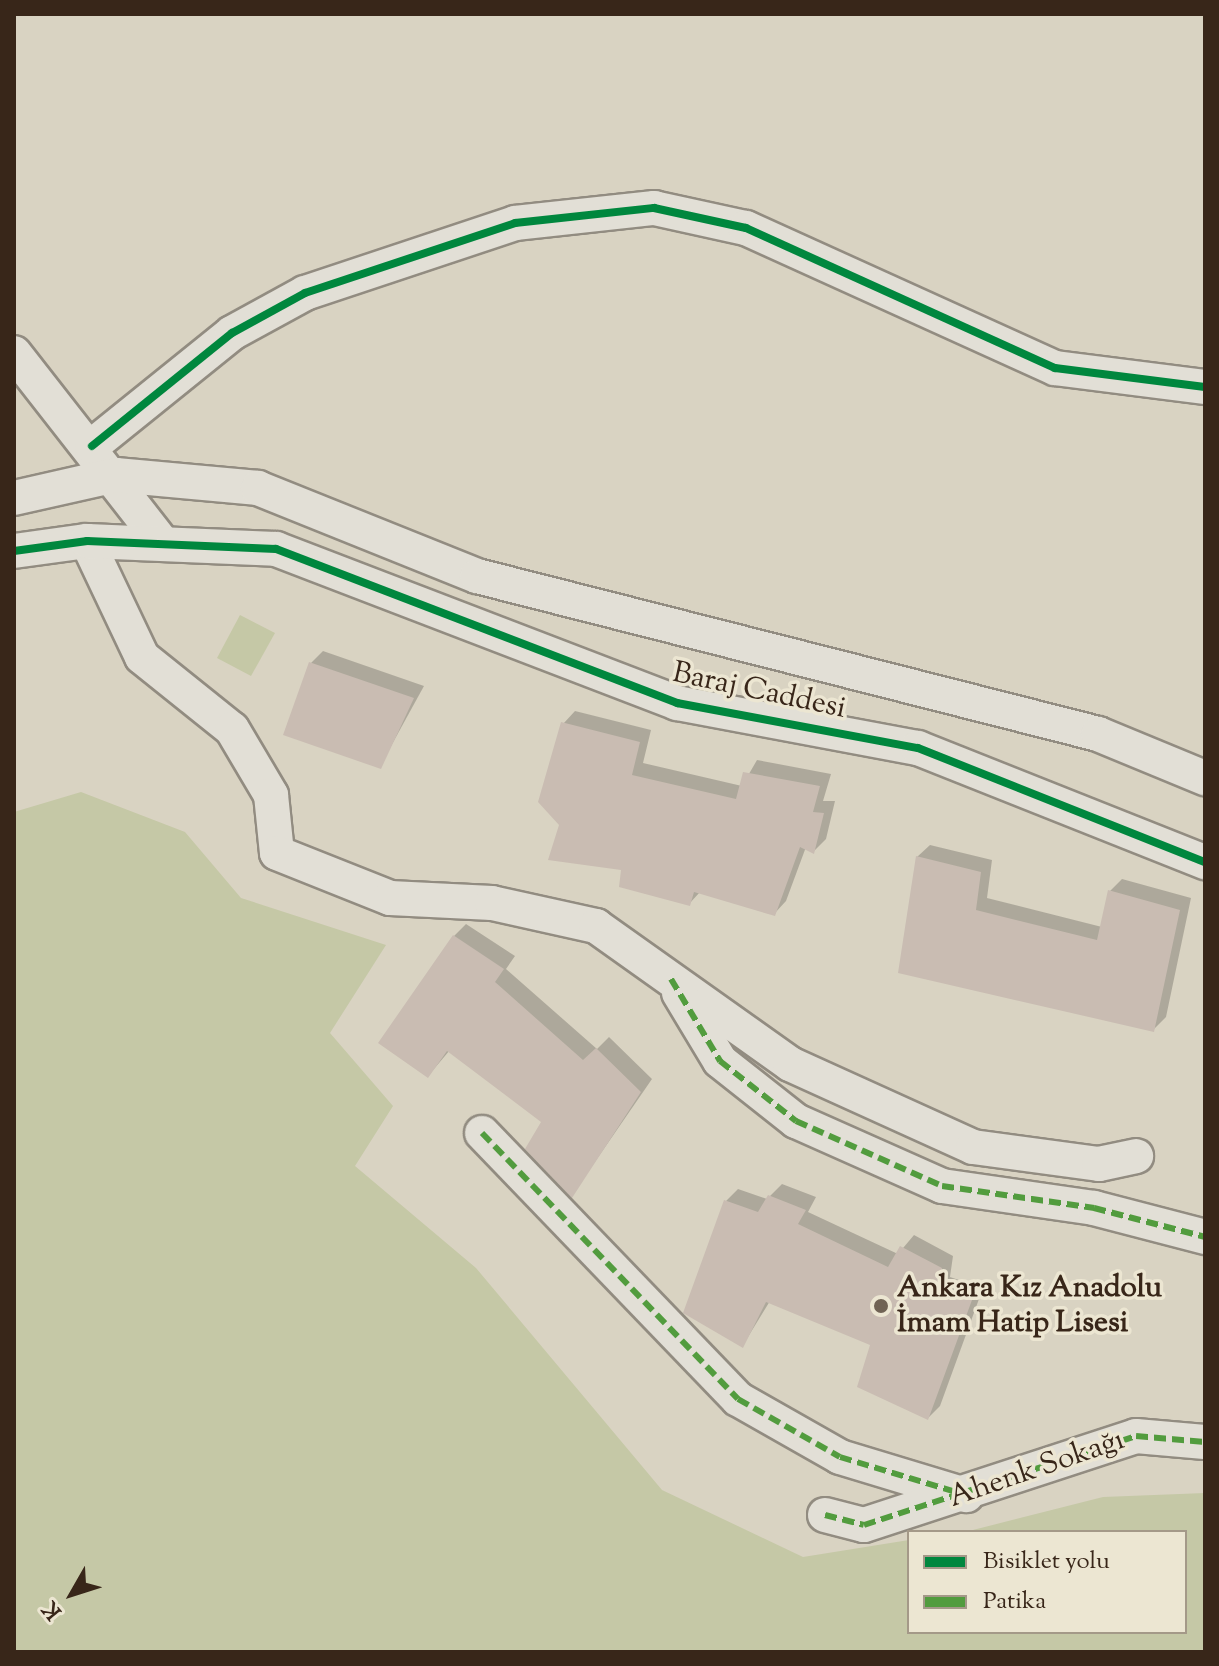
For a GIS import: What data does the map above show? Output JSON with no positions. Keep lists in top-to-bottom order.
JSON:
{
  "streets": {
    "street": ["Baraj Caddesi", "Ahenk Sokağı"]
  },
  "places": ["Ankara Kız Anadolu İmam Hatip Lisesi"],
  "legend": ["Bisiklet yolu", "Patika"],
  "north": "bottom left"
}
